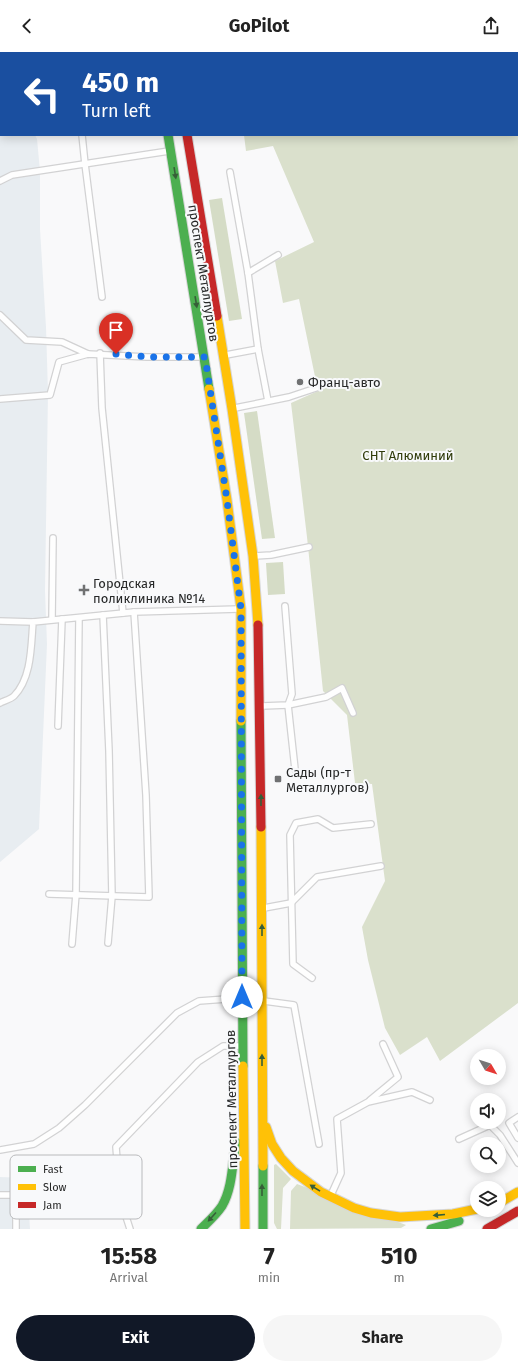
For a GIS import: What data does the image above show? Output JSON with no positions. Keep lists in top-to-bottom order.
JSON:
{
  "streets": {
    "main road": ["проспект Металлургов"]
  },
  "parks": ["СНТ Алюминий"],
  "places": {
    "other": ["Франц-авто"],
    "health": ["Городская поликлиника №14"],
    "transit": ["Сады (пр-т Металлургов)"]
  },
  "legend": ["Fast", "Slow", "Jam"],
  "north": "bottom right",
  "page": {
    "header": "GoPilot",
    "turn": ["450 m", "Turn left"],
    "eta": [
      "15:58",
      "Arrival",
      "7",
      "min",
      "510",
      "m"
    ],
    "buttons": ["Exit", "Share"]
  }
}
